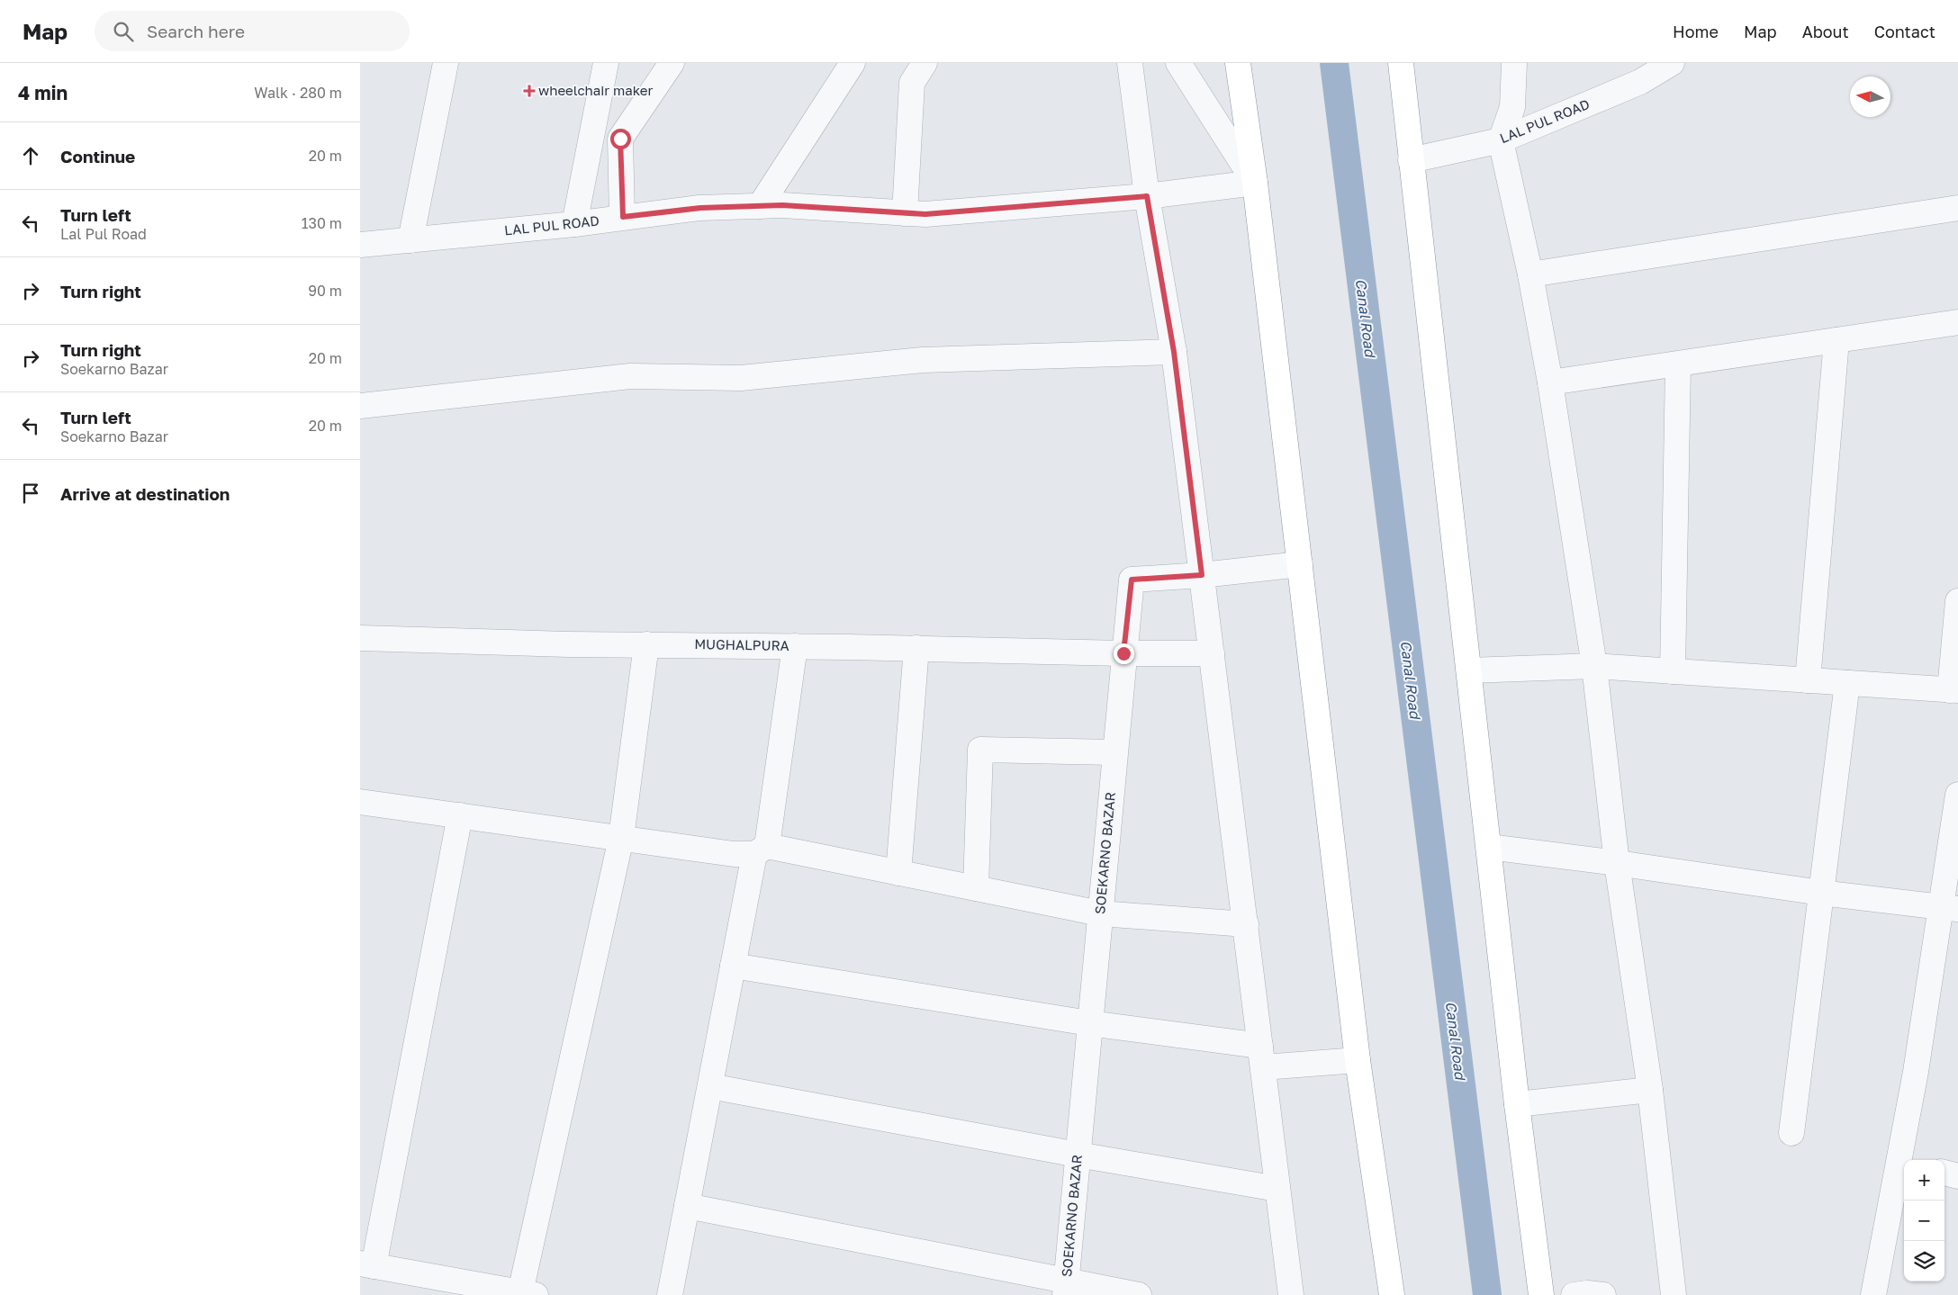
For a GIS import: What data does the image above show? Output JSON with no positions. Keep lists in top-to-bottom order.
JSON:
{
  "streets": {
    "street": ["LAL PUL ROAD", "MUGHALPURA", "SOEKARNO BAZAR"]
  },
  "crossings": [
    ["MUGHALPURA", "SOEKARNO BAZAR"]
  ],
  "water": ["Canal Road"],
  "places": {
    "health": ["wheelchair maker"]
  },
  "north": "left",
  "page": {
    "header": "Map",
    "search": "Search here",
    "nav": [
      "Home",
      "Map",
      "About",
      "Contact"
    ],
    "heading": ["4 min", "Walk · 280 m"],
    "list": [
      ["Continue", "20 m"],
      ["Turn left", "Lal Pul Road", "130 m"],
      ["Turn right", "90 m"],
      ["Turn right", "Soekarno Bazar", "20 m"],
      ["Turn left", "Soekarno Bazar", "20 m"],
      "Arrive at destination"
    ],
    "map_buttons": ["+", "−"]
  }
}
